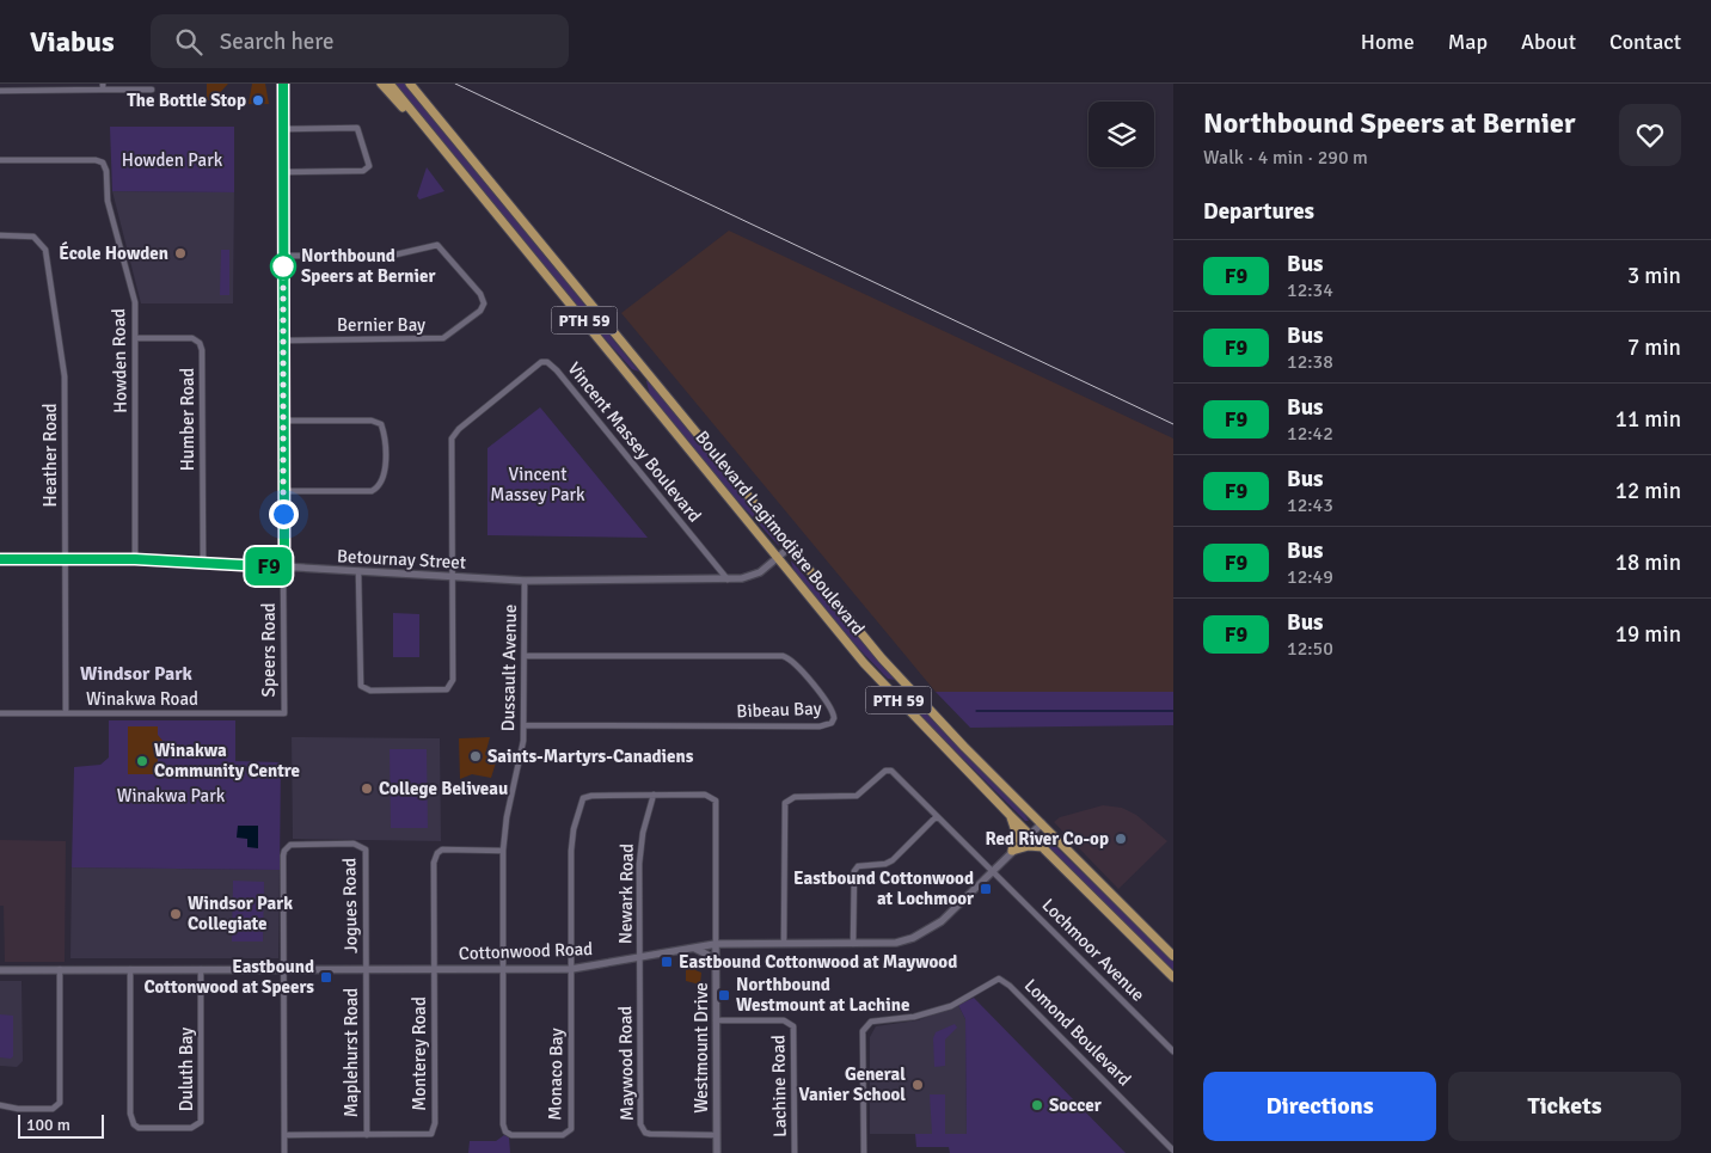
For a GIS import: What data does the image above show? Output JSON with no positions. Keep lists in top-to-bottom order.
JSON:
{
  "streets": {
    "main road": ["PTH 59", "Boulevard Lagimodière Boulevard"],
    "street": [
      "Bernier Bay",
      "Howden Road",
      "Humber Road",
      "Vincent Massey Boulevard",
      "Heather Road",
      "Betournay Street",
      "Speers Road",
      "Dussault Avenue",
      "Winakwa Road",
      "Bibeau Bay",
      "Newark Road",
      "Jogues Road",
      "Lochmoor Avenue",
      "Cottonwood Road",
      "Lomond Boulevard",
      "Westmount Drive",
      "Maplehurst Road",
      "Monterey Road",
      "Maywood Road",
      "Duluth Bay",
      "Monaco Bay",
      "Lachine Road"
    ]
  },
  "crossings": [
    ["Bernier Bay", "Speers Road"],
    ["Howden Road", "Humber Road"],
    ["Howden Road", "Betournay Street"],
    ["Humber Road", "Betournay Street"],
    ["Vincent Massey Boulevard", "Betournay Street"],
    ["Heather Road", "Betournay Street"],
    ["Heather Road", "Winakwa Road"],
    ["Boulevard Lagimodière Boulevard", "Betournay Street"],
    ["Boulevard Lagimodière Boulevard", "Cottonwood Road"],
    ["Betournay Street", "Speers Road"],
    ["Betournay Street", "Dussault Avenue"],
    ["Speers Road", "Winakwa Road"],
    ["Dussault Avenue", "Bibeau Bay"],
    ["Dussault Avenue", "Cottonwood Road"],
    ["Dussault Avenue", "Monaco Bay"],
    ["Newark Road", "Cottonwood Road"],
    ["Newark Road", "Maywood Road"],
    ["Jogues Road", "Cottonwood Road"],
    ["Jogues Road", "Maplehurst Road"],
    ["Lochmoor Avenue", "Cottonwood Road"],
    ["Cottonwood Road", "Westmount Drive"],
    ["Cottonwood Road", "Maplehurst Road"],
    ["Cottonwood Road", "Monterey Road"],
    ["Cottonwood Road", "Maywood Road"],
    ["Cottonwood Road", "Duluth Bay"],
    ["Cottonwood Road", "Monaco Bay"],
    ["Westmount Drive", "Maywood Road"],
    ["Westmount Drive", "Lachine Road"],
    ["Maplehurst Road", "Monterey Road"]
  ],
  "districts": ["Windsor Park"],
  "parks": ["Howden Park", "Vincent Massey Park", "Winakwa Park"],
  "places": {
    "other": [
      "The Bottle Stop",
      "École Howden",
      "Northbound Speers at Bernier",
      "Saints-Martyrs-Canadiens",
      "Winakwa Community Centre",
      "College Beliveau",
      "Red River Co-op",
      "Windsor Park Collegiate",
      "General Vanier School",
      "Soccer"
    ],
    "transit": [
      "Eastbound Cottonwood at Lochmoor",
      "Eastbound Cottonwood at Maywood",
      "Eastbound Cottonwood at Speers",
      "Northbound Westmount at Lachine"
    ]
  },
  "lines": ["bus line F9"],
  "scale_bar": "100 m",
  "page": {
    "header": "Viabus",
    "search": "Search here",
    "nav": [
      "Home",
      "Map",
      "About",
      "Contact"
    ],
    "on_map": "F9",
    "heading": [
      ["Northbound Speers at Bernier", "Walk · 4 min · 290 m"],
      "Departures"
    ],
    "list": [
      {
        "mark": "F9",
        "name": "Bus",
        "note": "12:34",
        "value": "3 min"
      },
      {
        "mark": "F9",
        "name": "Bus",
        "note": "12:38",
        "value": "7 min"
      },
      {
        "mark": "F9",
        "name": "Bus",
        "note": "12:42",
        "value": "11 min"
      },
      {
        "mark": "F9",
        "name": "Bus",
        "note": "12:43",
        "value": "12 min"
      },
      {
        "mark": "F9",
        "name": "Bus",
        "note": "12:49",
        "value": "18 min"
      },
      {
        "mark": "F9",
        "name": "Bus",
        "note": "12:50",
        "value": "19 min"
      }
    ],
    "buttons": ["Directions", "Tickets"],
    "scale": "100 m"
  }
}
